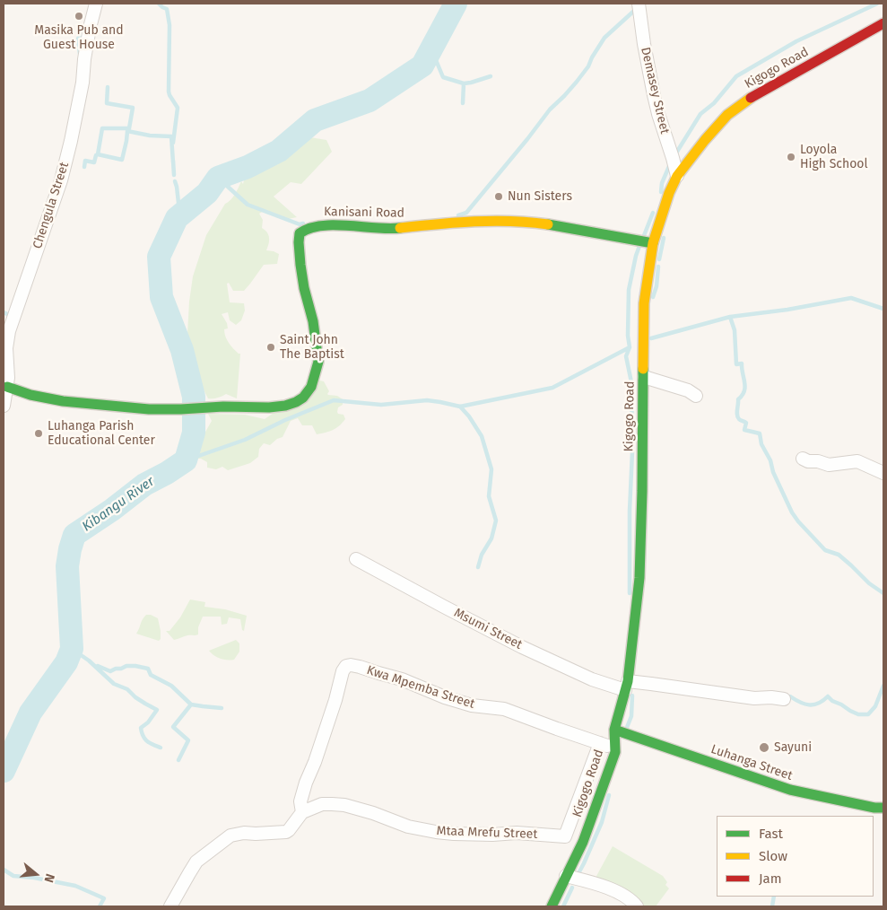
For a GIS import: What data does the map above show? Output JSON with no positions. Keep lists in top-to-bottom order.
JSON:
{
  "streets": {
    "street": [
      "Kigogo Road",
      "Demasey Street",
      "Chengula Street",
      "Kanisani Road",
      "Msumi Street",
      "Kwa Mpemba Street",
      "Luhanga Street",
      "Mtaa Mrefu Street"
    ]
  },
  "crossings": [
    ["Kigogo Road", "Demasey Street"],
    ["Kigogo Road", "Kanisani Road"],
    ["Kigogo Road", "Msumi Street"],
    ["Kigogo Road", "Kwa Mpemba Street"],
    ["Kigogo Road", "Luhanga Street"],
    ["Kigogo Road", "Mtaa Mrefu Street"],
    ["Chengula Street", "Kanisani Road"],
    ["Kwa Mpemba Street", "Mtaa Mrefu Street"]
  ],
  "water": ["Kibangu River"],
  "places": [
    "Masika Pub and Guest House",
    "Loyola High School",
    "Nun Sisters",
    "Saint John The Baptist",
    "Luhanga Parish Educational Center",
    "Sayuni"
  ],
  "legend": ["Fast", "Slow", "Jam"],
  "north": "right"
}
